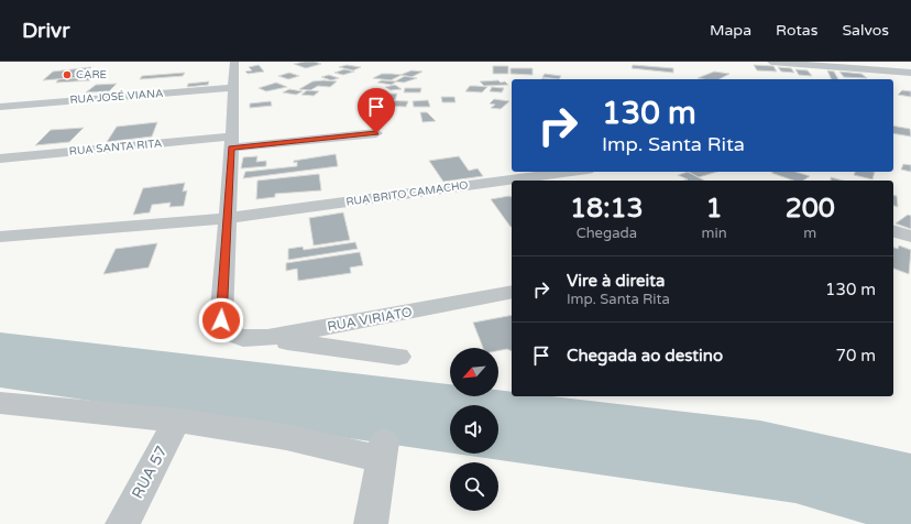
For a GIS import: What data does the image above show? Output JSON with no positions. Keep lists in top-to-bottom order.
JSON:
{
  "streets": {
    "street": [
      "RUA JOSÉ VIANA",
      "RUA SANTA RITA",
      "RUA BRITO CAMACHO",
      "RUA VIRIATO",
      "RUA 57"
    ]
  },
  "crossings": [
    ["RUA BRITO CAMACHO", "RUA VIRIATO"]
  ],
  "places": ["CARE"],
  "north": "bottom left",
  "page": {
    "header": "Drivr",
    "nav": ["Mapa", "Rotas", "Salvos"],
    "turn": ["130 m", "Imp. Santa Rita"],
    "eta": [
      "18:13",
      "Chegada",
      "1",
      "min",
      "200",
      "m"
    ],
    "list": [
      {
        "name": "Vire à direita",
        "note": "Imp. Santa Rita",
        "value": "130 m"
      },
      {
        "name": "Chegada ao destino",
        "value": "70 m"
      }
    ]
  }
}
